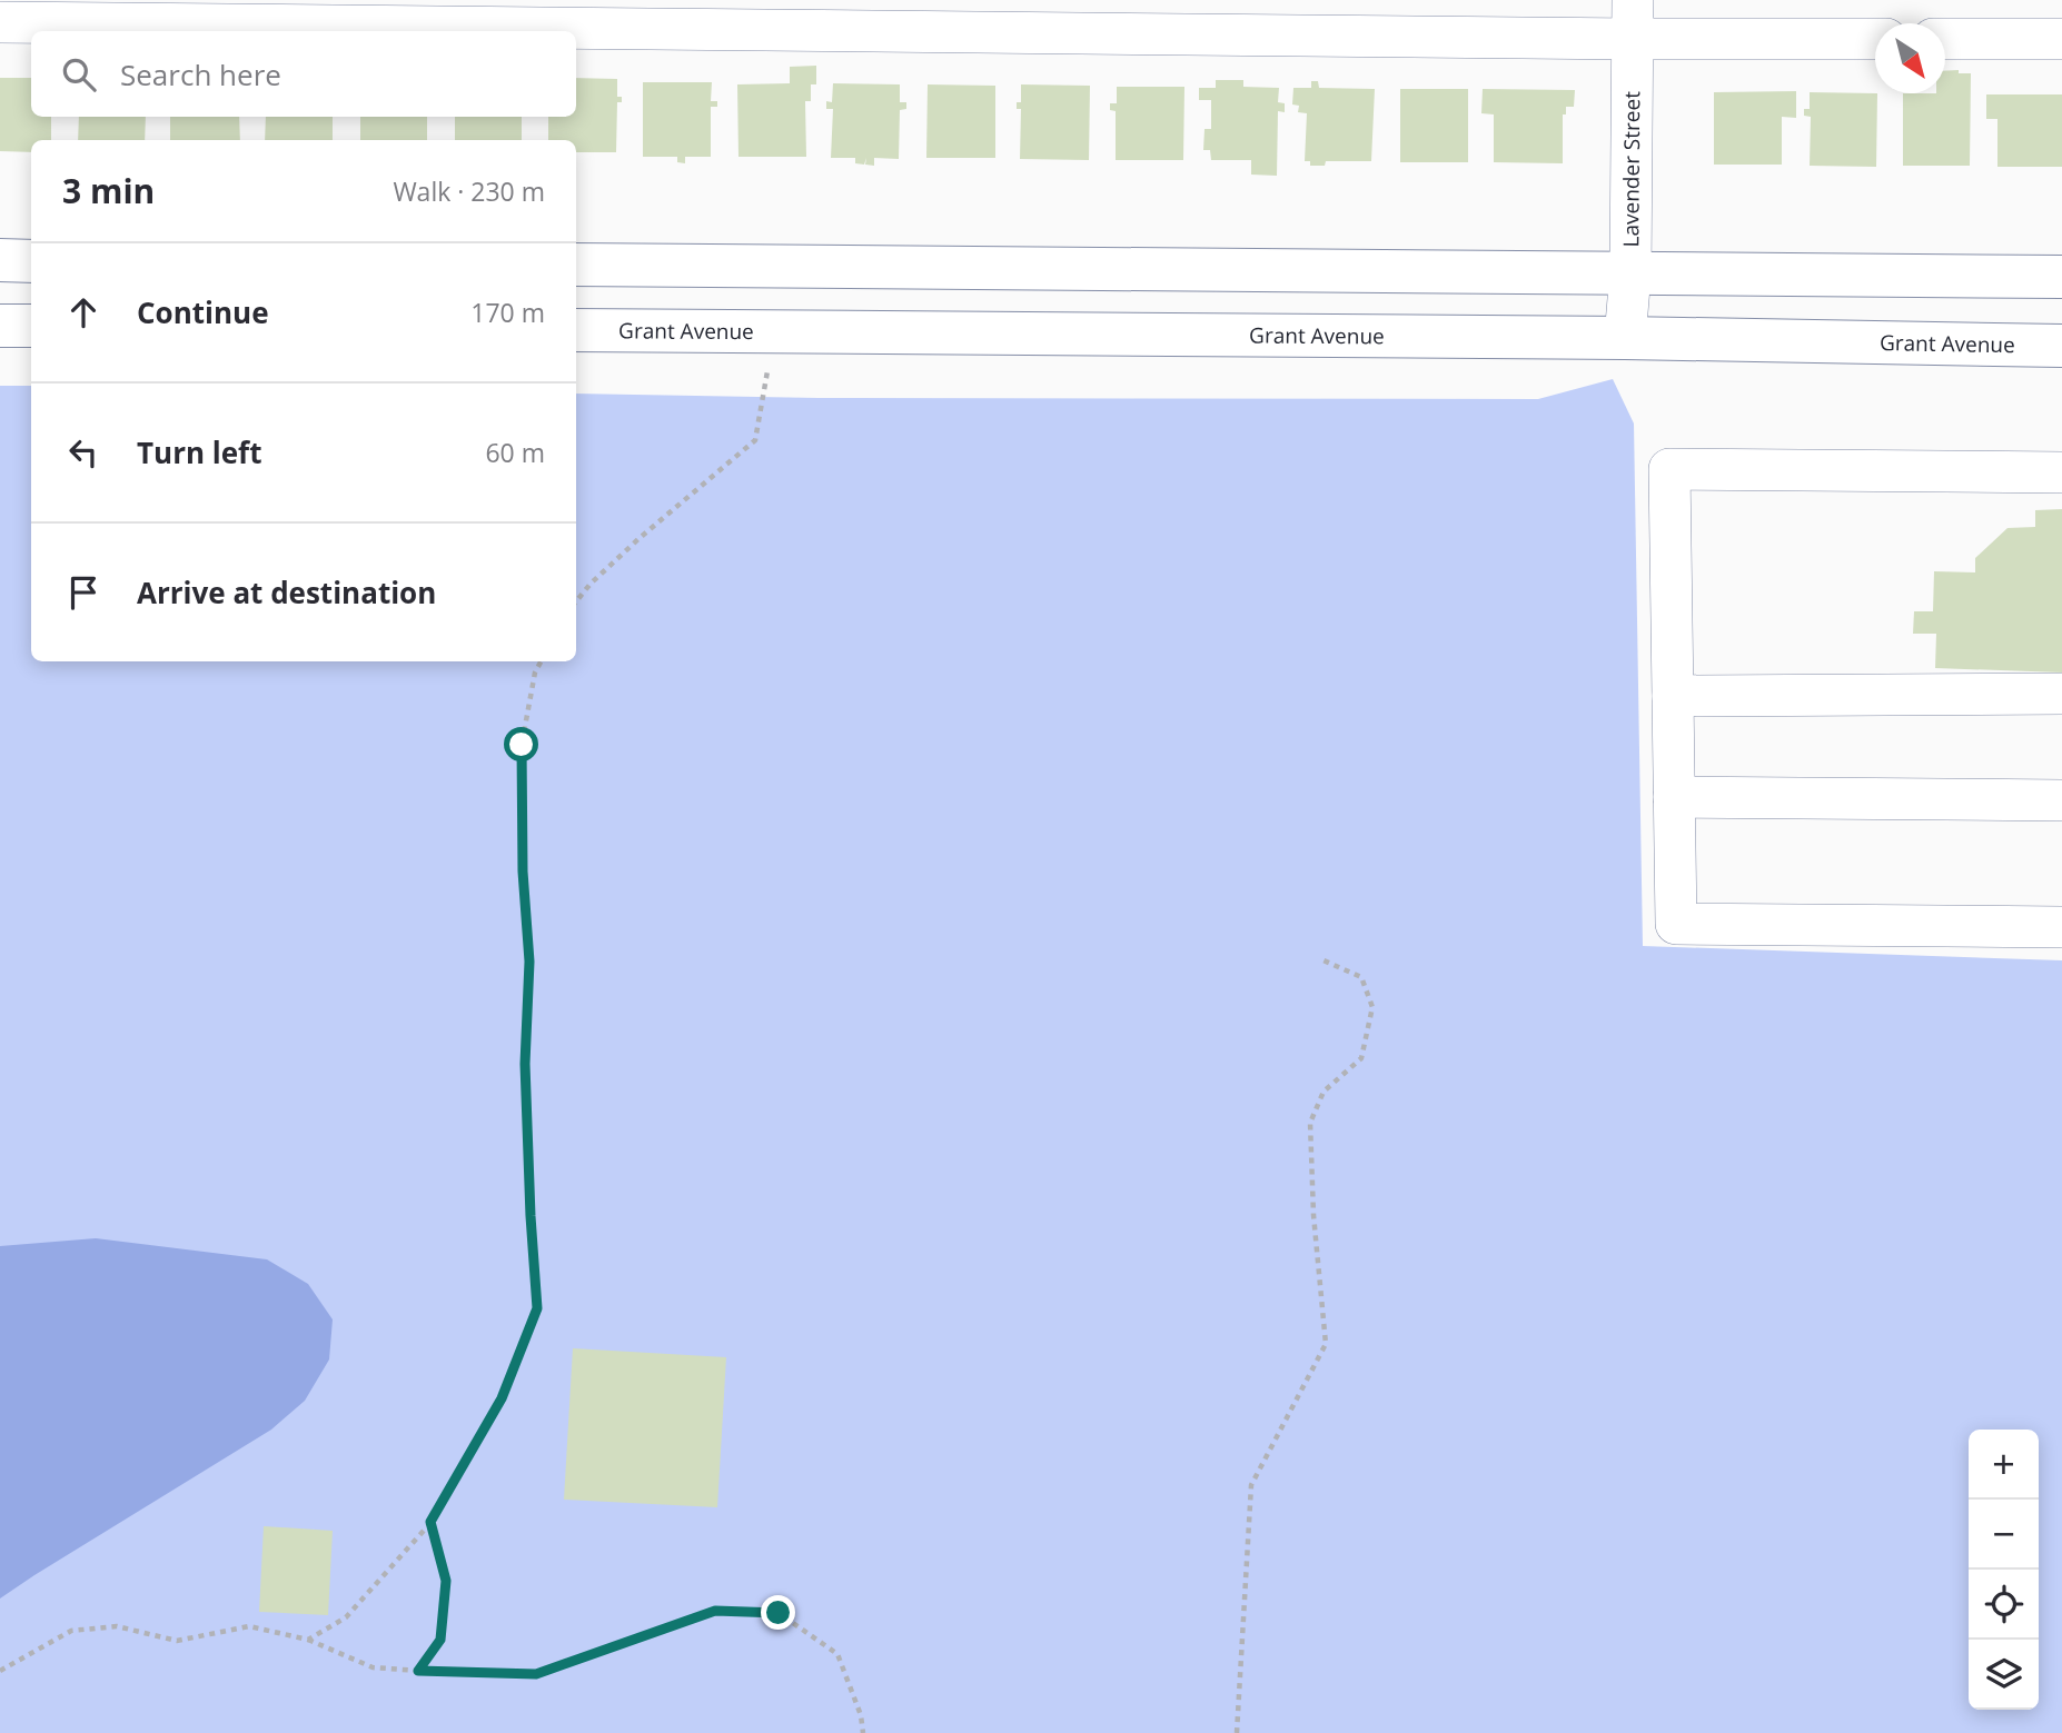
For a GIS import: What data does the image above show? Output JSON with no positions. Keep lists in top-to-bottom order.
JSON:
{
  "streets": {
    "main road": ["Grant Avenue"],
    "street": ["Lavender Street"]
  },
  "crossings": [
    ["Lavender Street", "Grant Avenue"]
  ],
  "north": "bottom right",
  "page": {
    "search": "Search here",
    "heading": ["3 min", "Walk · 230 m"],
    "list": [
      ["Continue", "170 m"],
      ["Turn left", "60 m"],
      "Arrive at destination"
    ],
    "map_buttons": ["+", "−"]
  }
}
